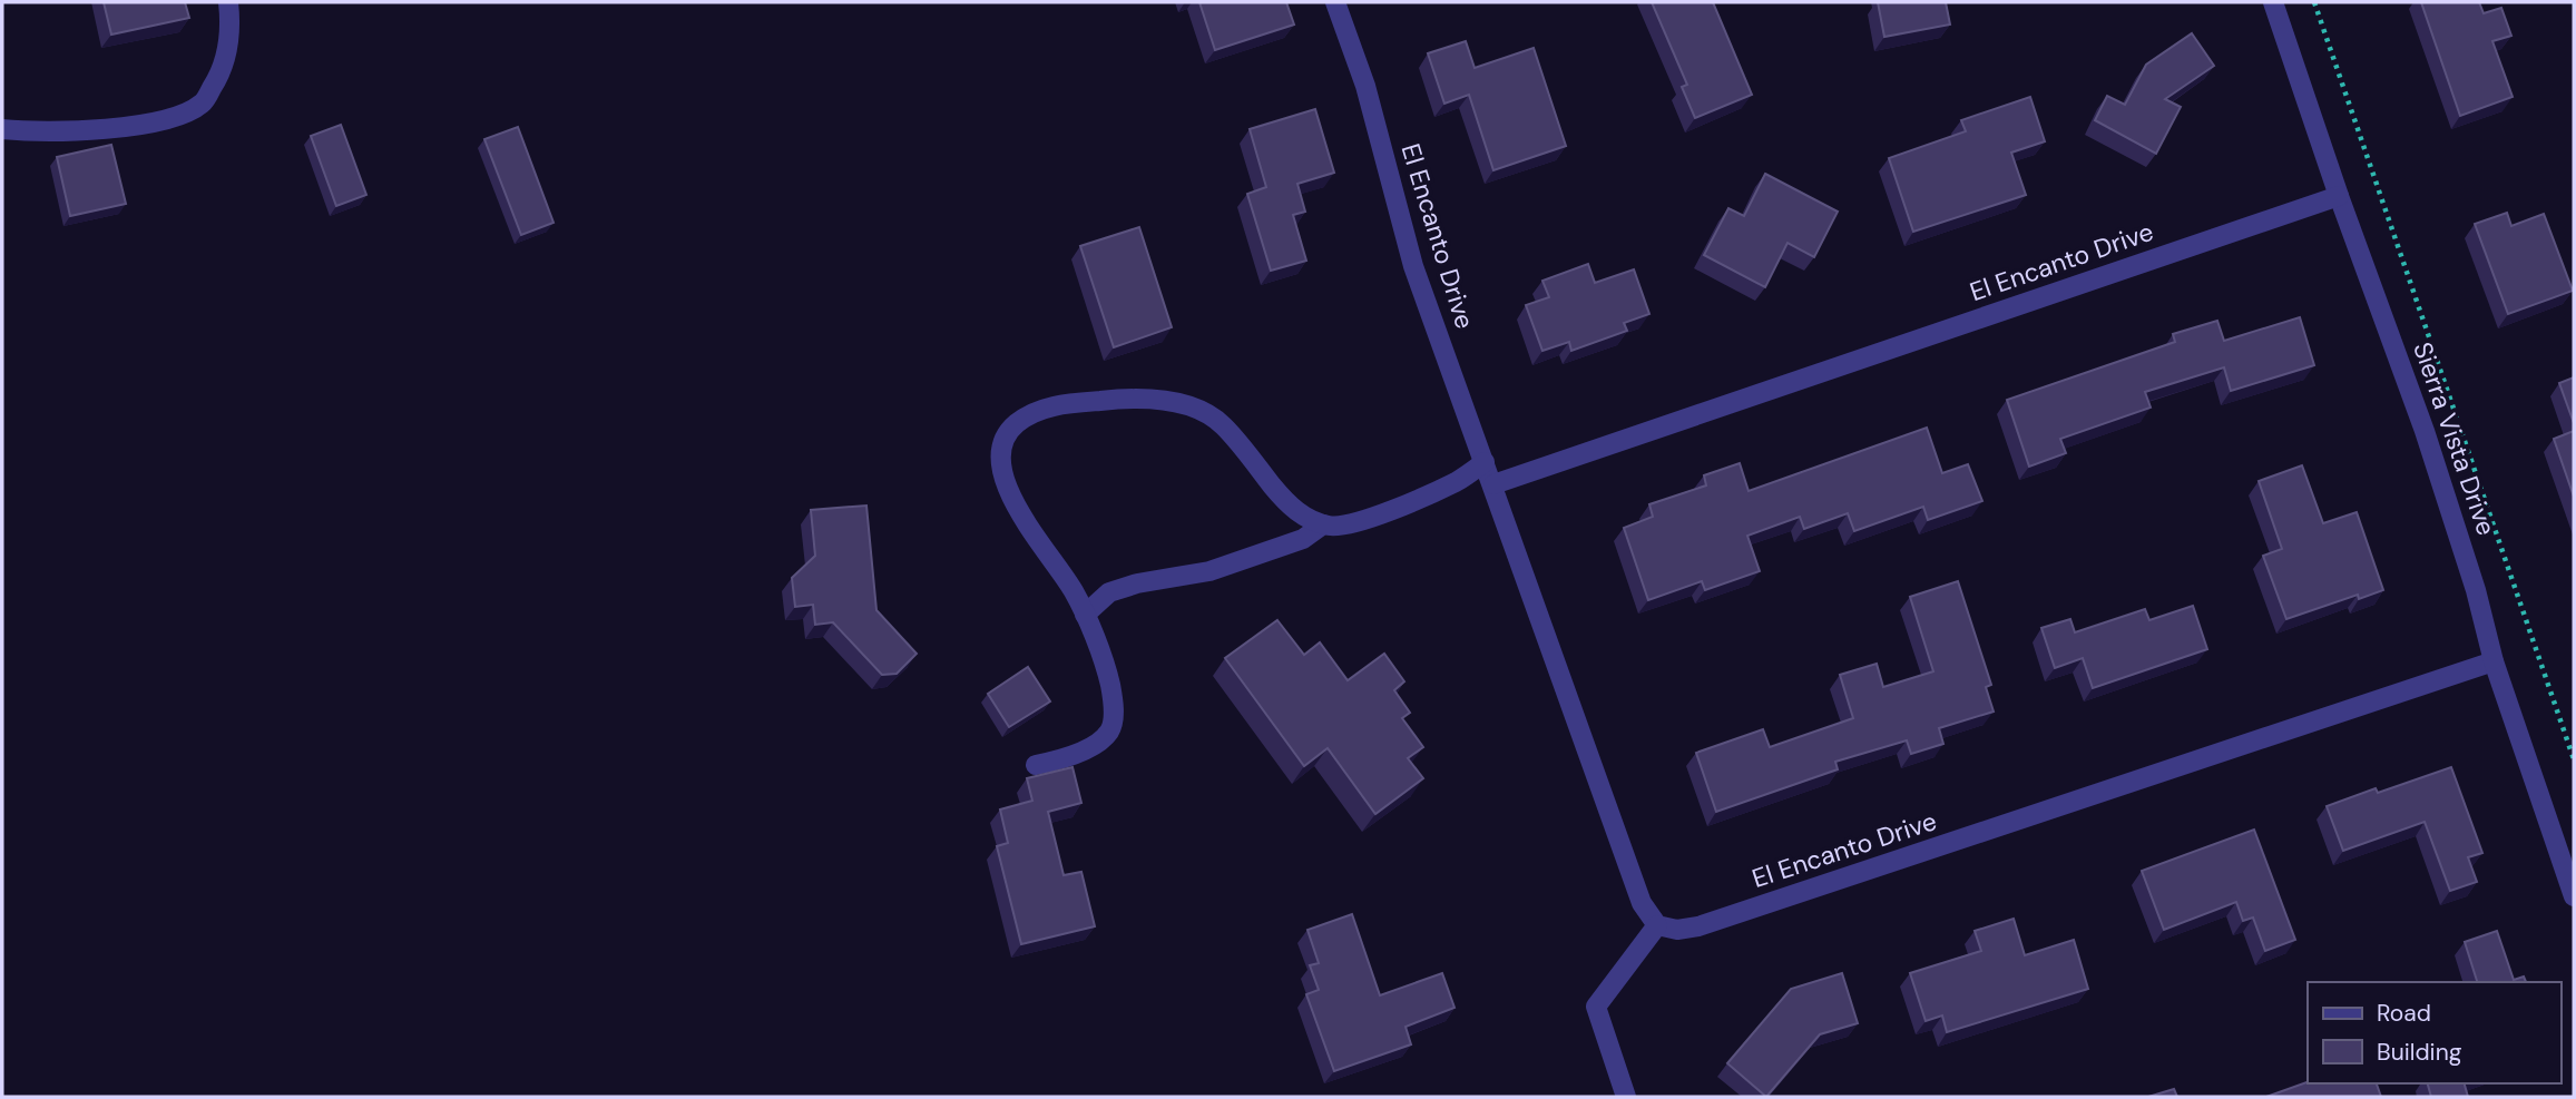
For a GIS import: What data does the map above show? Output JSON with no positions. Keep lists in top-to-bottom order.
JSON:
{
  "streets": {
    "street": ["El Encanto Drive", "Sierra Vista Drive"]
  },
  "crossings": [
    ["El Encanto Drive", "Sierra Vista Drive"]
  ],
  "legend": ["Road", "Building"]
}
